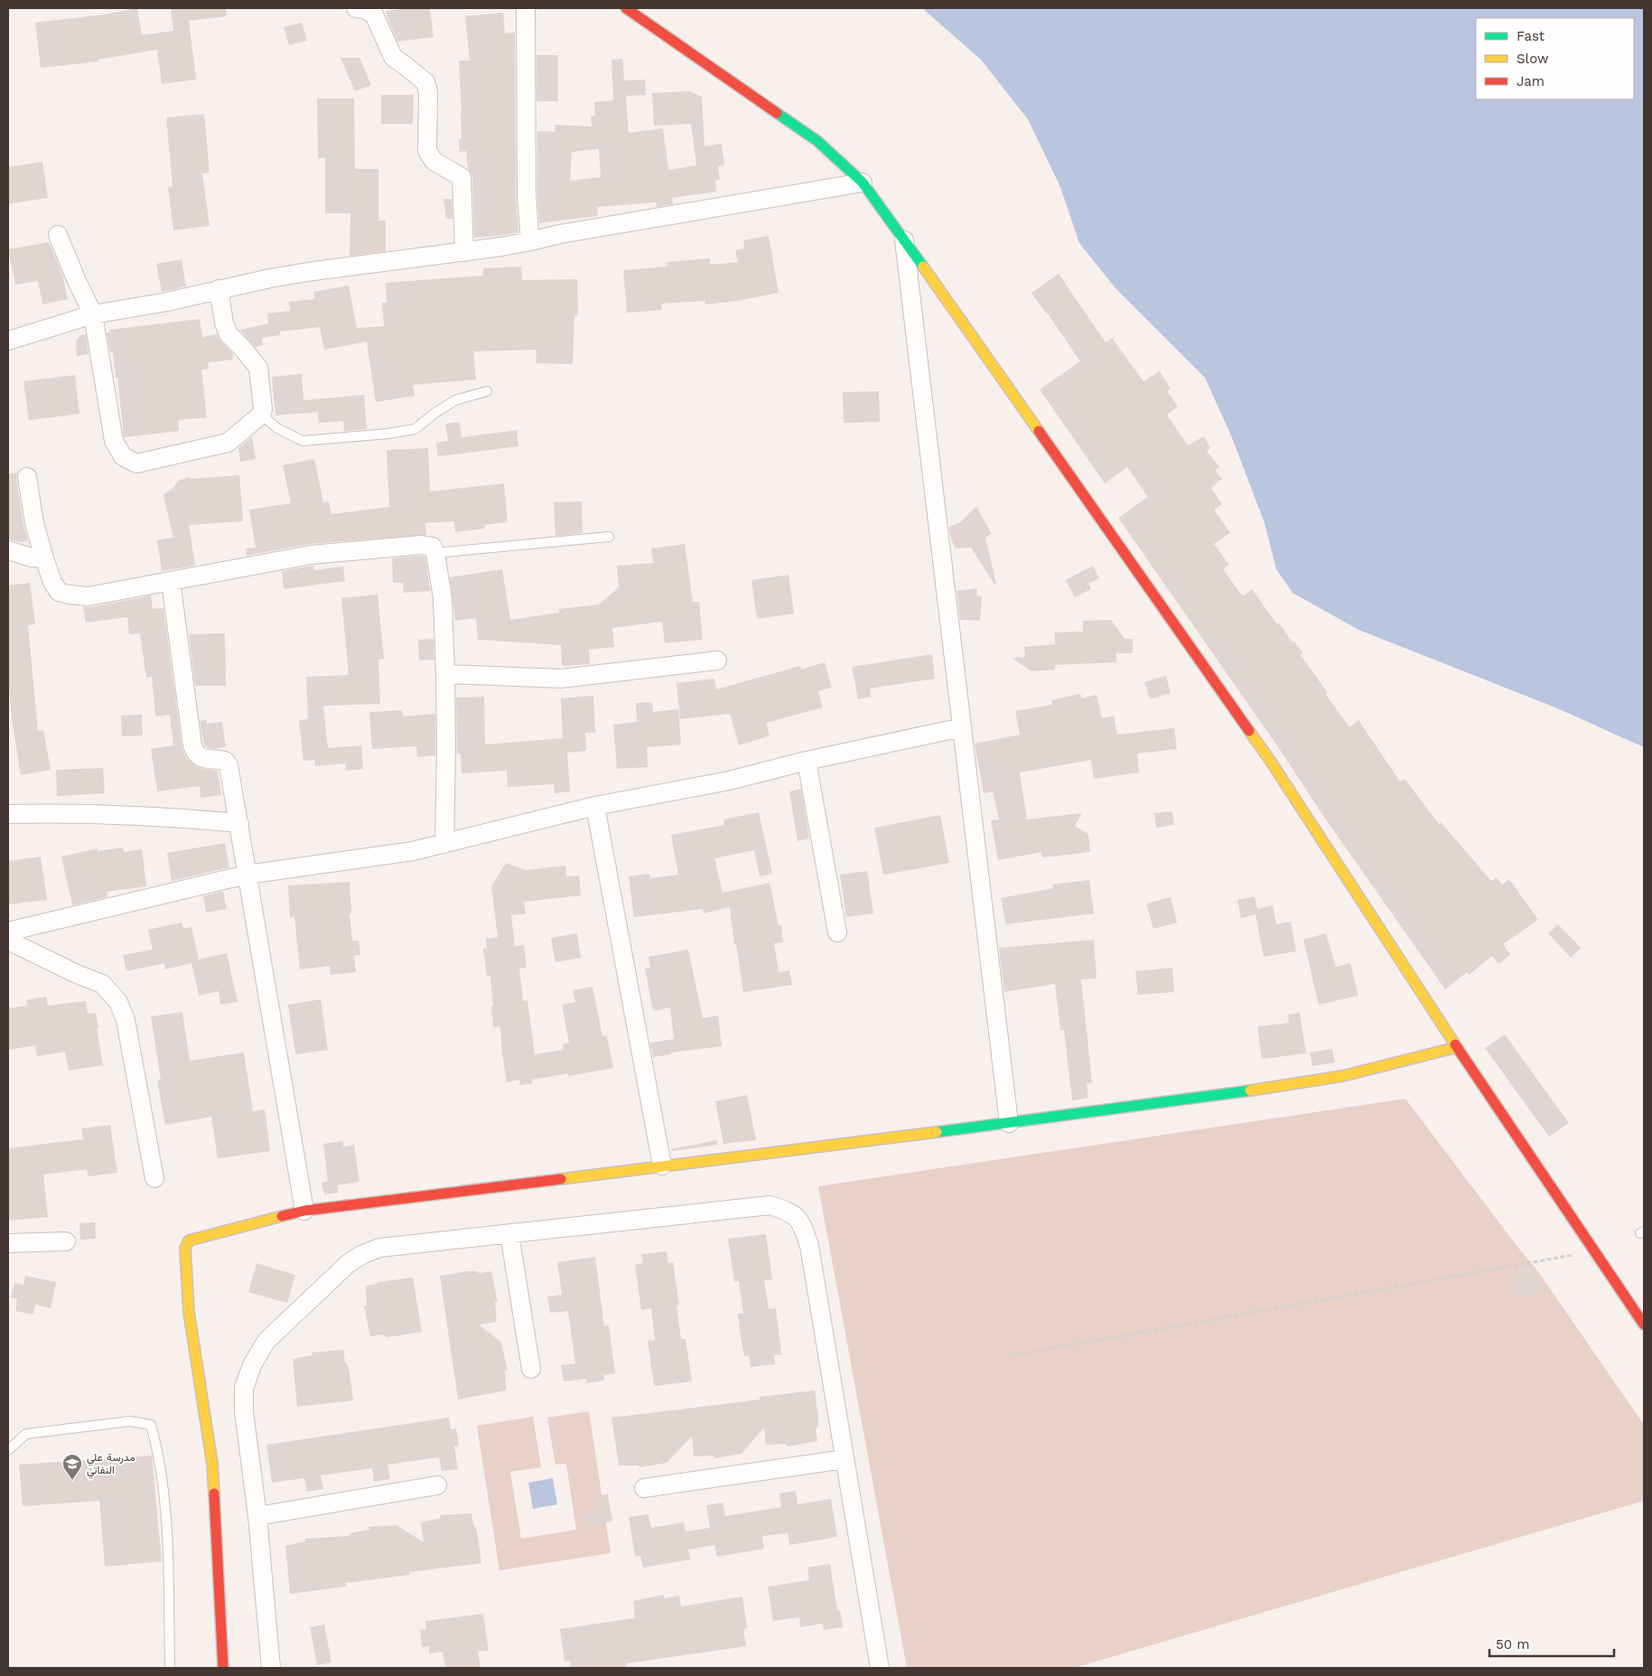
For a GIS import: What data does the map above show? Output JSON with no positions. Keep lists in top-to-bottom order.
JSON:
{
  "places": {
    "school or university": ["مدرسة علي النفاتي"]
  },
  "legend": ["Fast", "Slow", "Jam"],
  "scale_bar": "50 m"
}
